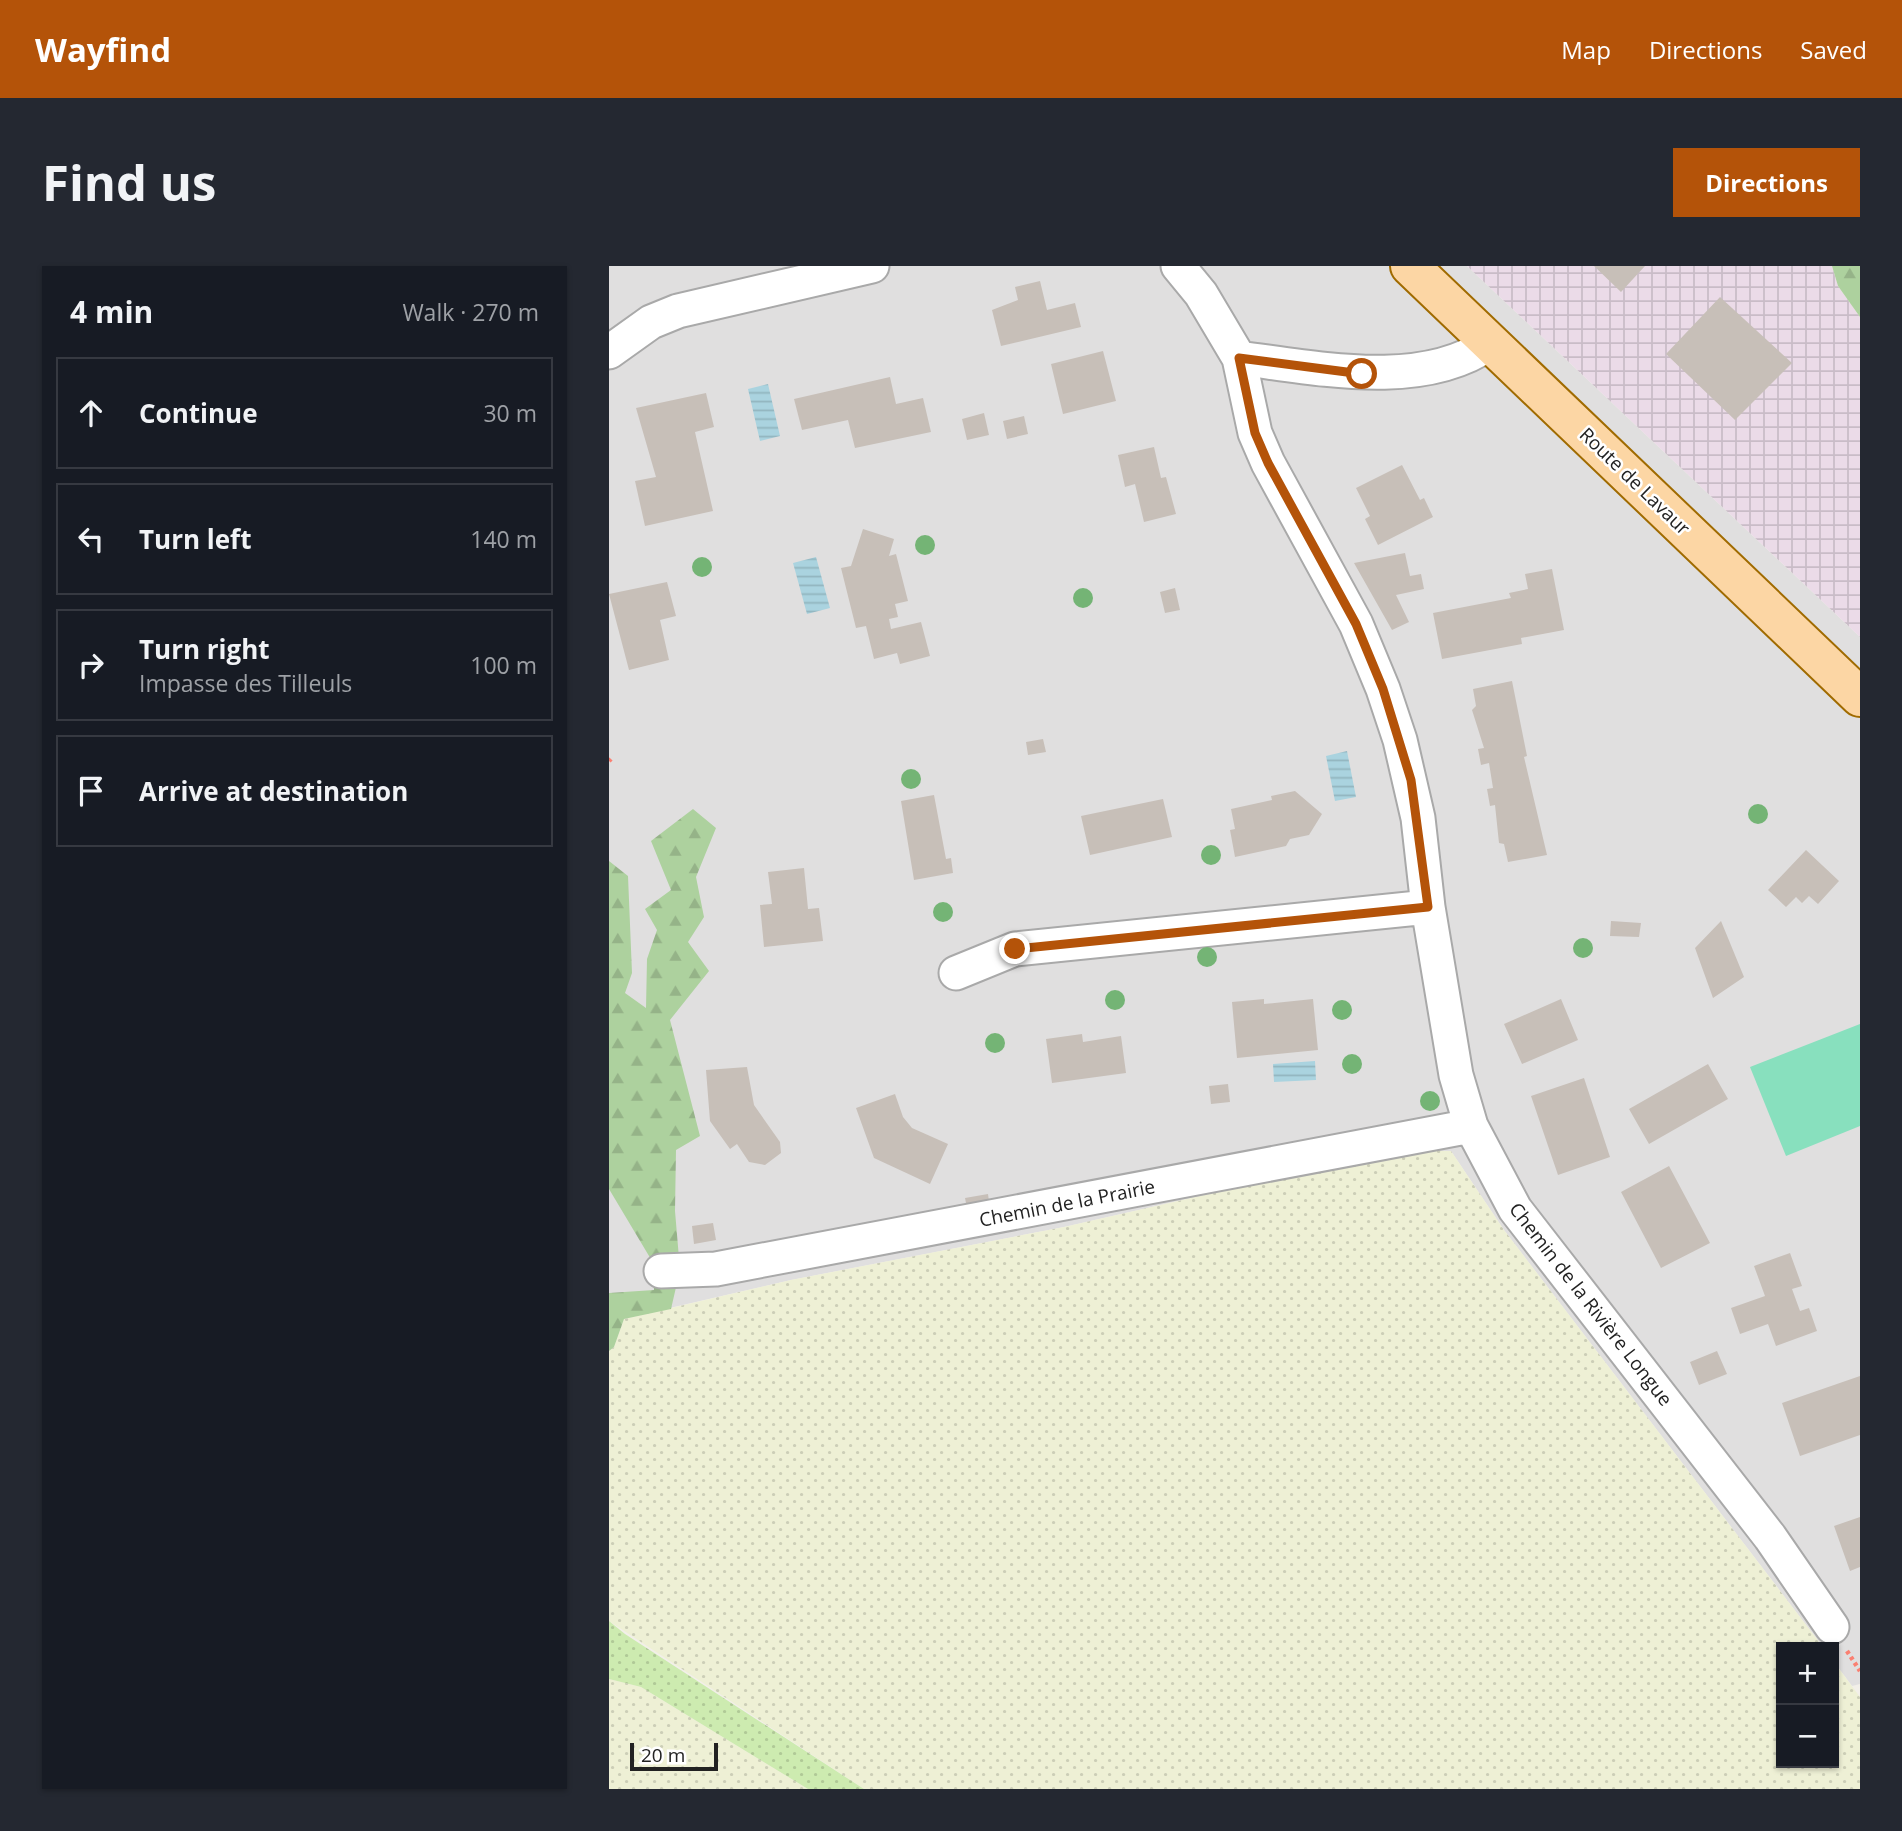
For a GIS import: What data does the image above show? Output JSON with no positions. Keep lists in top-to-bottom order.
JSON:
{
  "streets": {
    "main road": ["Route de Lavaur"],
    "street": ["Chemin de la Prairie", "Chemin de la Rivière Longue"]
  },
  "crossings": [
    ["Chemin de la Prairie", "Chemin de la Rivière Longue"]
  ],
  "scale_bar": "20 m",
  "page": {
    "header": "Wayfind",
    "nav": ["Map", "Directions", "Saved"],
    "buttons": "Directions",
    "title": "Find us",
    "heading": ["4 min", "Walk · 270 m"],
    "list": [
      ["Continue", "30 m"],
      ["Turn left", "140 m"],
      ["Turn right", "Impasse des Tilleuls", "100 m"],
      "Arrive at destination"
    ],
    "map_buttons": ["+", "−"],
    "scale": "20 m"
  }
}
